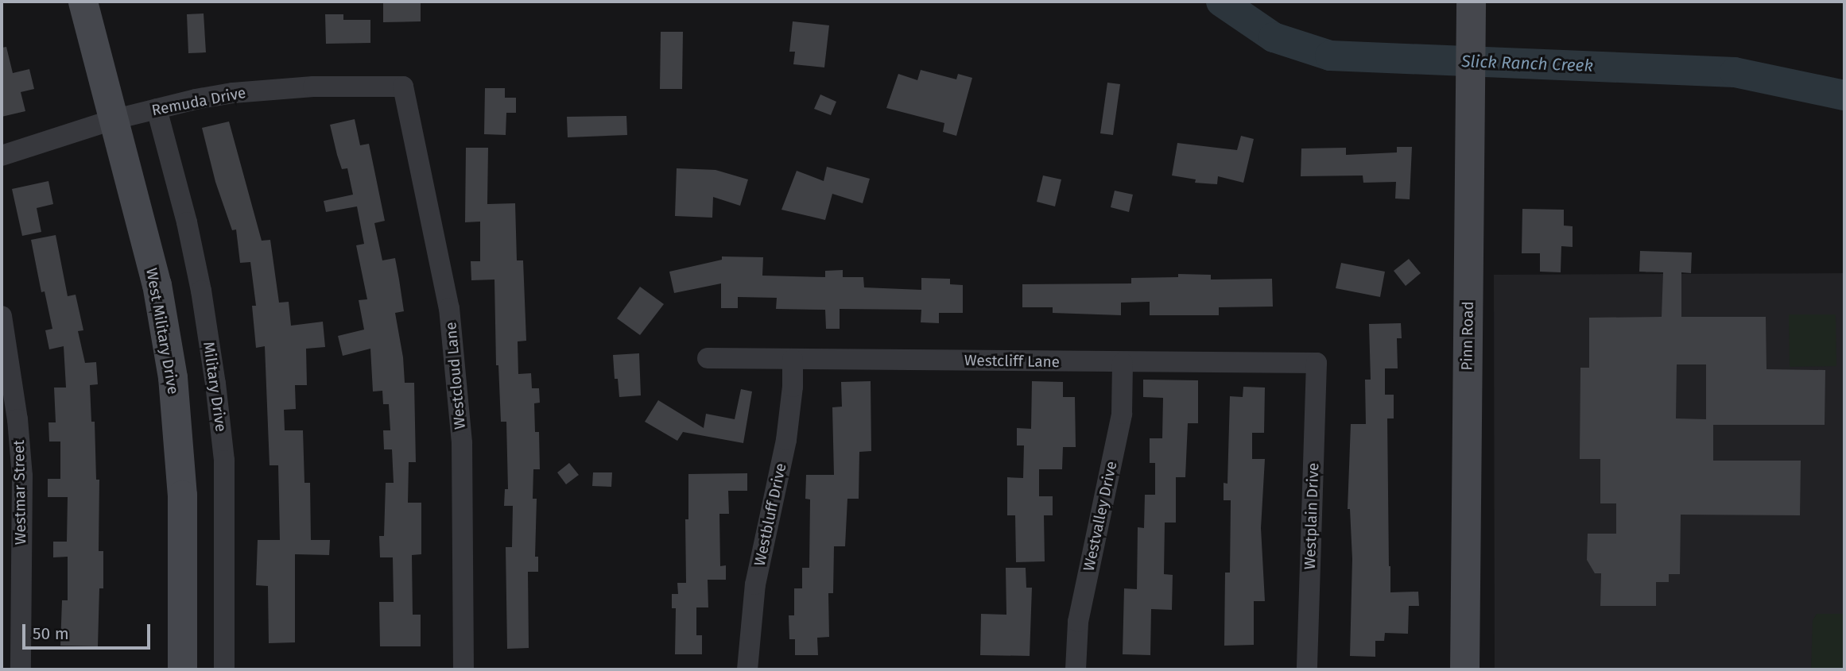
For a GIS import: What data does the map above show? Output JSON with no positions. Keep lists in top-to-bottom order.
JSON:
{
  "streets": {
    "main road": ["West Military Drive", "Pinn Road"],
    "street": [
      "Remuda Drive",
      "Westcliff Lane",
      "Westcloud Lane",
      "Military Drive",
      "Westmar Street",
      "Westbluff Drive",
      "Westvalley Drive",
      "Westplain Drive"
    ]
  },
  "crossings": [
    ["Remuda Drive", "West Military Drive"],
    ["Remuda Drive", "Westcloud Lane"],
    ["Remuda Drive", "Military Drive"],
    ["Westcliff Lane", "Westbluff Drive"],
    ["Westcliff Lane", "Westvalley Drive"],
    ["Westcliff Lane", "Westplain Drive"]
  ],
  "water": ["Slick Ranch Creek"],
  "scale_bar": "50 m"
}
